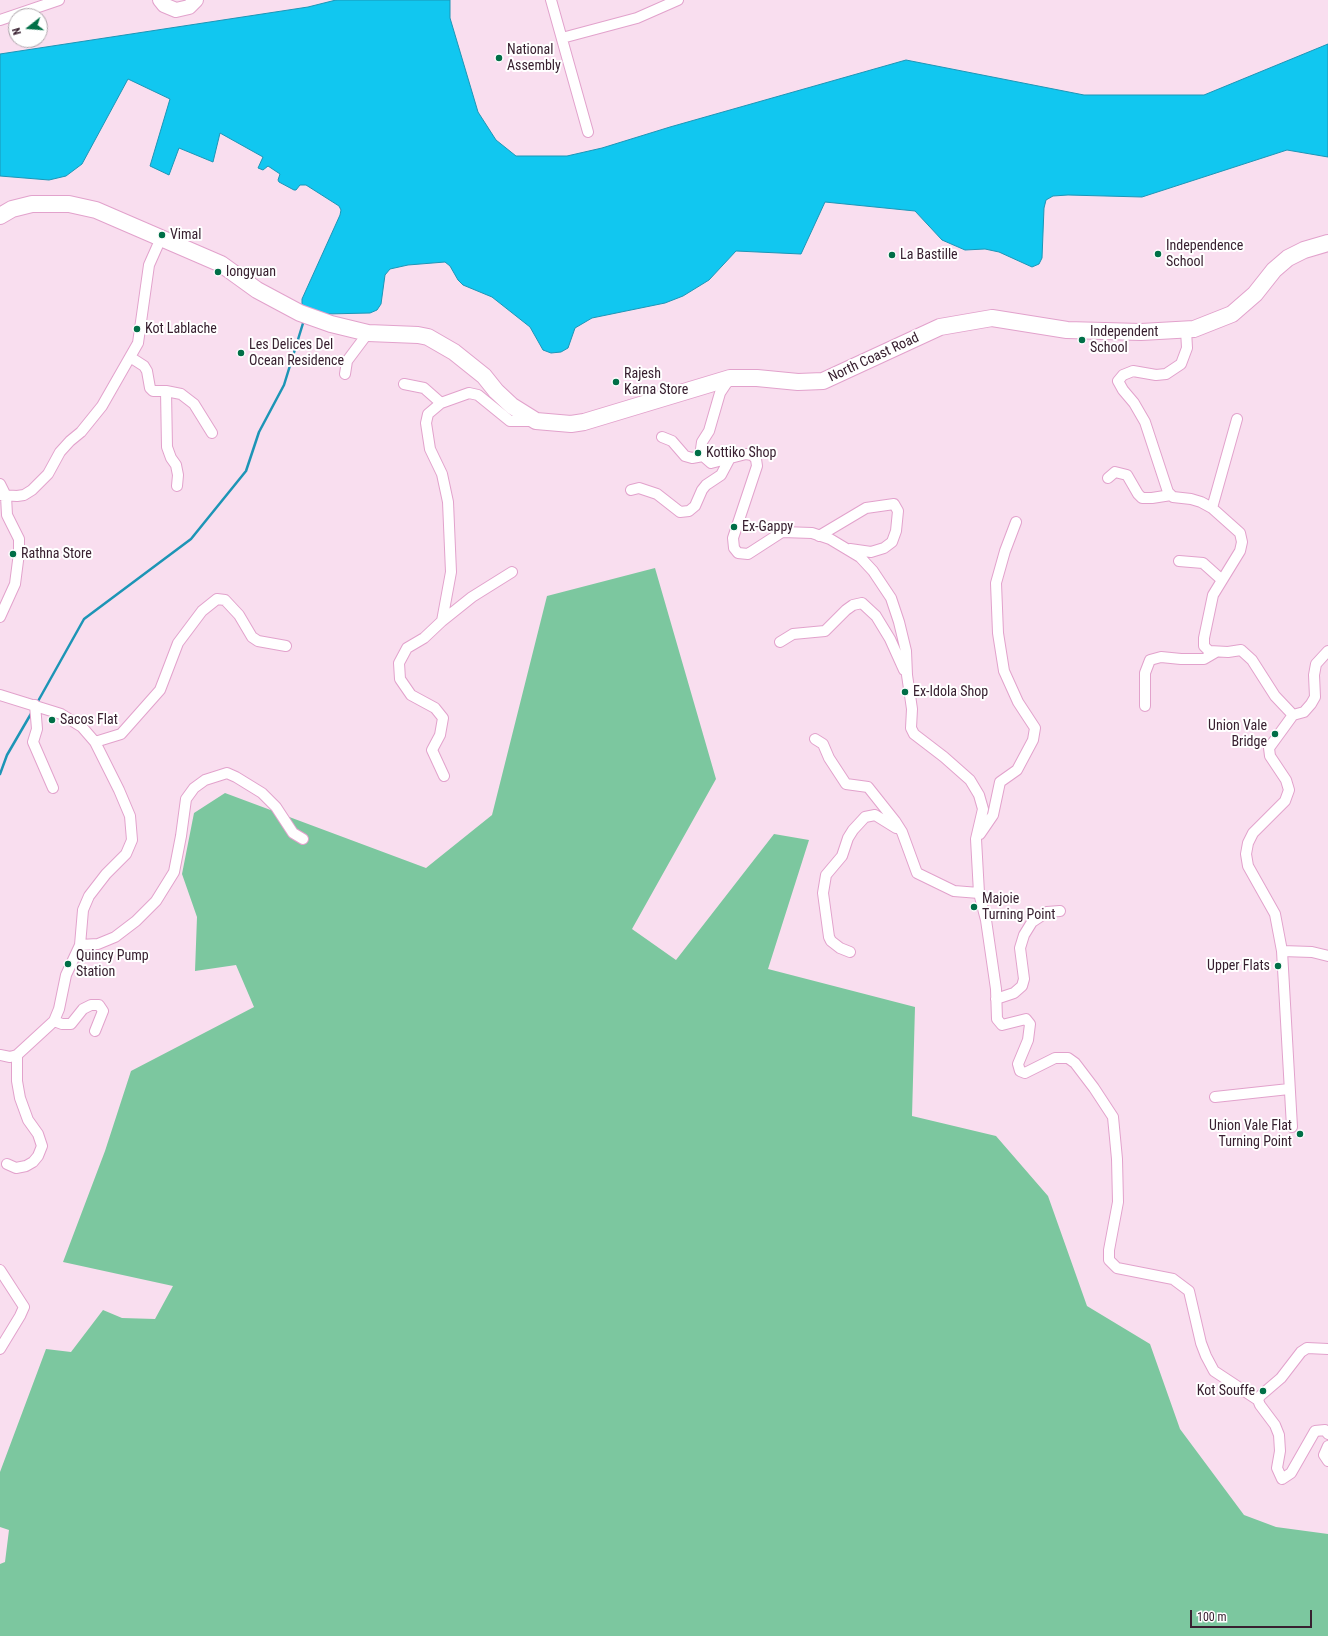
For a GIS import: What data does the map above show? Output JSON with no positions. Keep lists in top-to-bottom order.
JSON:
{
  "streets": {
    "main road": ["North Coast Road"]
  },
  "places": [
    "National Assembly",
    "Vimal",
    "Independence School",
    "La Bastille",
    "longyuan",
    "Kot Lablache",
    "Independent School",
    "Les Delices Del Ocean Residence",
    "Rajesh Karna Store",
    "Kottiko Shop",
    "Ex-Gappy",
    "Rathna Store",
    "Ex-Idola Shop",
    "Sacos Flat",
    "Union Vale Bridge",
    "Majoie Turning Point",
    "Quincy Pump Station",
    "Upper Flats",
    "Union Vale Flat Turning Point",
    "Kot Souffe"
  ],
  "scale_bar": "100 m",
  "north": "left"
}
